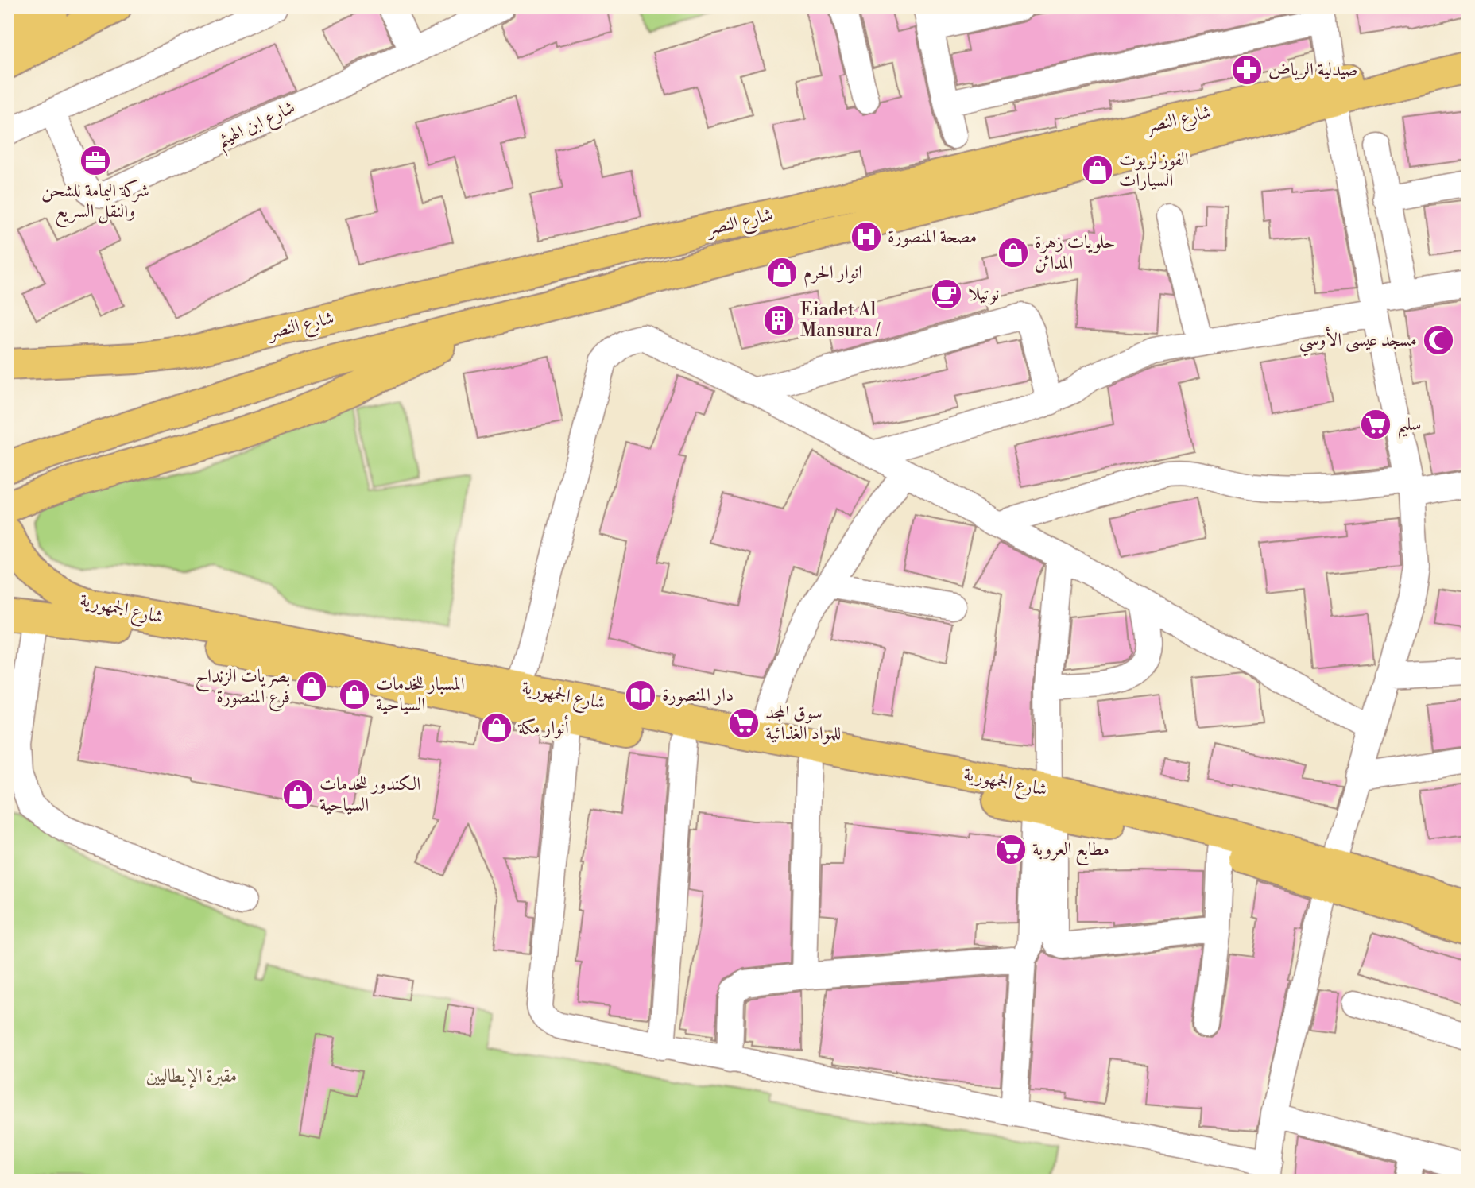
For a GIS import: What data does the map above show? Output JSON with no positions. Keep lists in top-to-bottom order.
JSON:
{
  "streets": {
    "main road": ["شارع النصر", "شارع الجمهورية"],
    "street": ["شارع ابن الهيثم"]
  },
  "parks": ["مقبرة الإيطاليين"],
  "places": {
    "pharmacy": ["صيدلية الرياض"],
    "office": ["شركة اليمامة للشحن والنقل السريع"],
    "shop": [
      "الفوز لزيوت السيارات",
      "حلويات زهرة المدائن",
      "انوار الحرم",
      "بصريات الزنداح فرع المنصورة",
      "المسبار للخدمات السياحية",
      "أنوار مكة",
      "الكندور للخدمات السياحية"
    ],
    "hospital": ["مصحة المنصورة"],
    "cafe": ["نوتيلا"],
    "building": ["Eiadet Al Mansura /"],
    "mosque": ["مسجد عيسى الأوسي"],
    "supermarket": ["سليم", "سوق المجد للمواد الغذائية", "مطابع العروبة"],
    "library": ["دار المنصورة"]
  }
}
